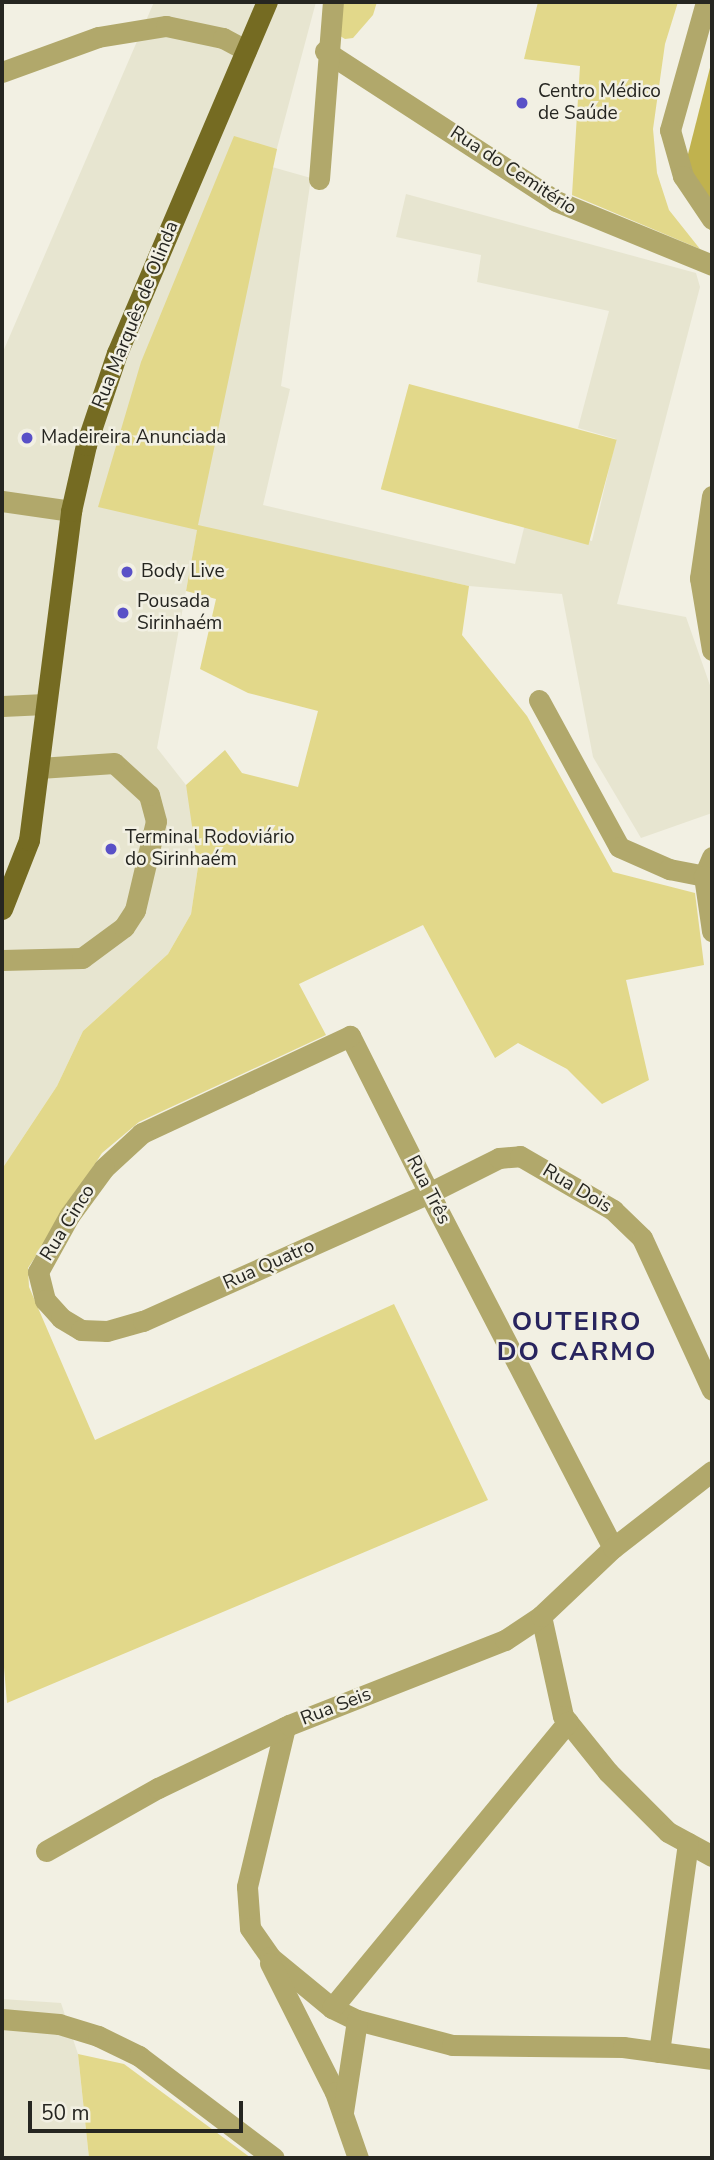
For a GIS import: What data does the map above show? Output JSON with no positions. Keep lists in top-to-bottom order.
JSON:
{
  "streets": {
    "main road": ["Rua Marquês de Olinda"],
    "street": [
      "Rua do Cemitério",
      "Rua Dois",
      "Rua Três",
      "Rua Cinco",
      "Rua Quatro",
      "Rua Seis"
    ]
  },
  "crossings": [
    ["Rua Dois", "Rua Três"],
    ["Rua Dois", "Rua Quatro"],
    ["Rua Três", "Rua Cinco"],
    ["Rua Três", "Rua Quatro"],
    ["Rua Três", "Rua Seis"],
    ["Rua Cinco", "Rua Quatro"]
  ],
  "districts": ["OUTEIRO DO CARMO"],
  "places": [
    "Centro Médico de Saúde",
    "Madeireira Anunciada",
    "Body Live",
    "Pousada Sirinhaém",
    "Terminal Rodoviário do Sirinhaém"
  ],
  "scale_bar": "50 m"
}
